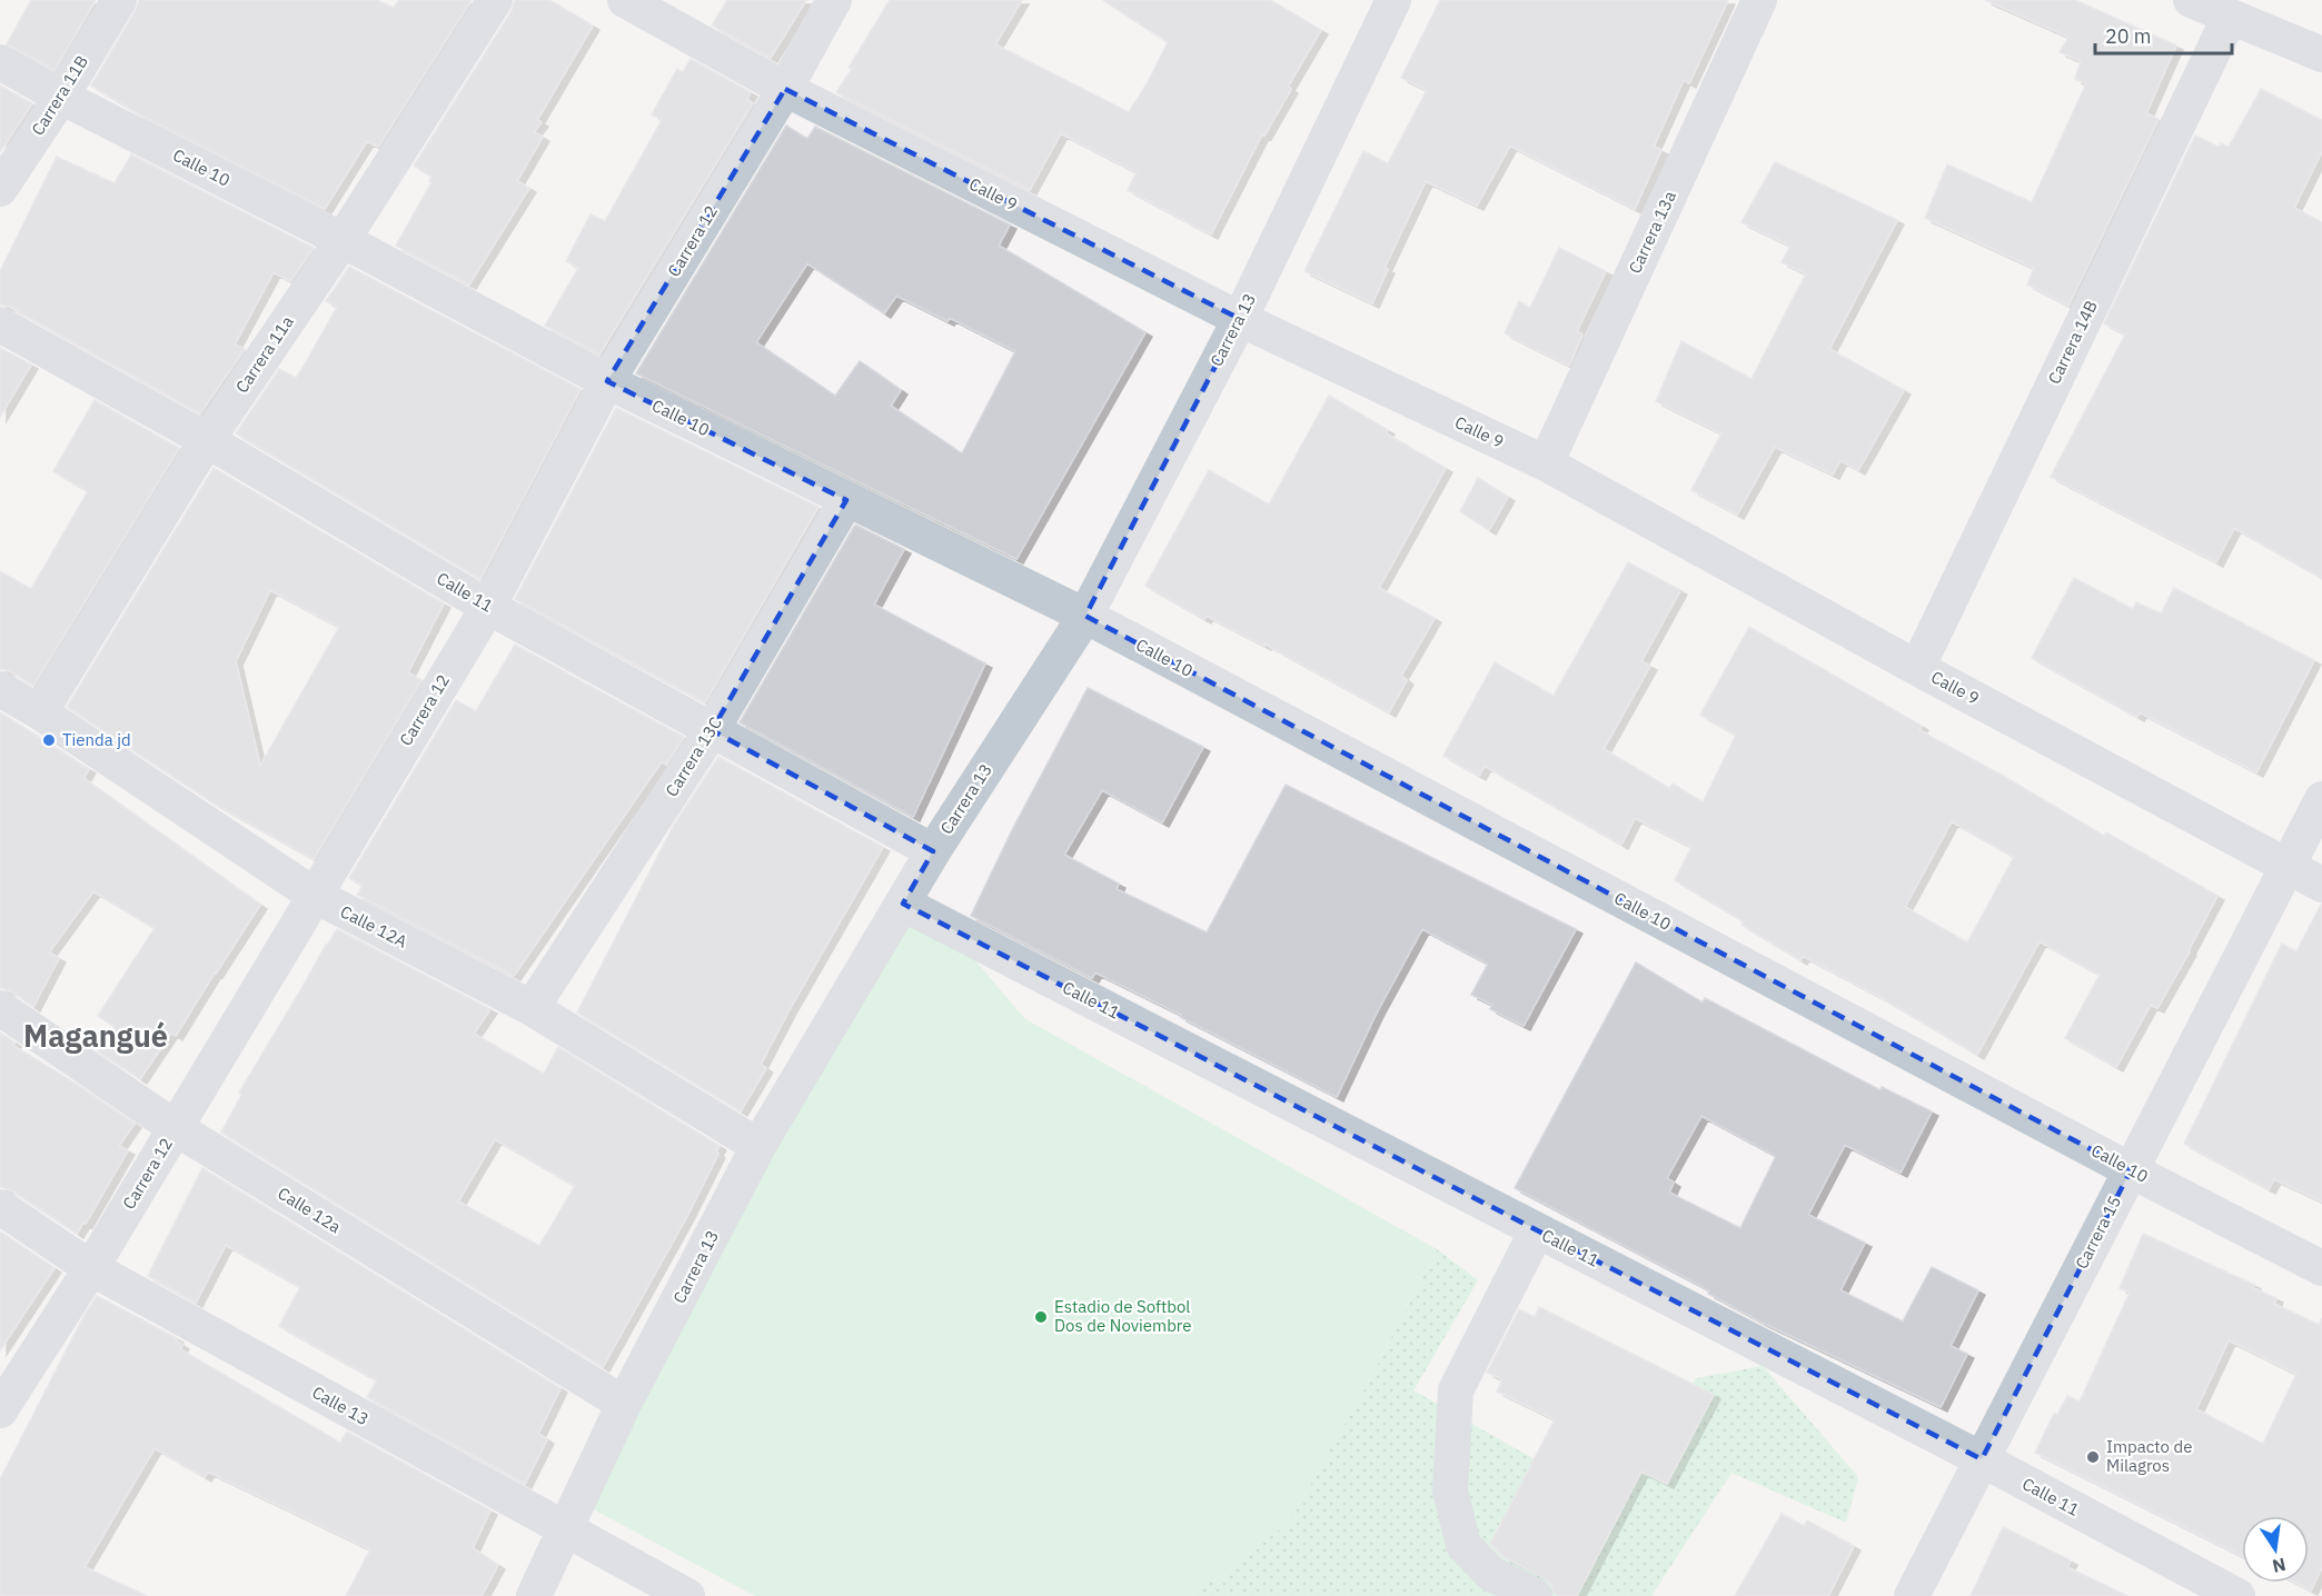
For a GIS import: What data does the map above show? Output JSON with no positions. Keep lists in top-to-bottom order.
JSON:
{
  "streets": {
    "street": [
      "Carrera 11B",
      "Calle 10",
      "Calle 9",
      "Carrera 13a",
      "Carrera 12",
      "Carrera 13",
      "Carrera 14B",
      "Carrera 11a",
      "Calle 11",
      "Carrera 13C",
      "Calle 12A",
      "Calle 12a",
      "Carrera 15",
      "Calle 13"
    ]
  },
  "crossings": [
    ["Carrera 11B", "Calle 10"],
    ["Calle 10", "Carrera 12"],
    ["Calle 10", "Carrera 13"],
    ["Calle 10", "Carrera 11a"],
    ["Calle 10", "Carrera 13C"],
    ["Calle 10", "Carrera 15"],
    ["Calle 9", "Carrera 13a"],
    ["Calle 9", "Carrera 12"],
    ["Calle 9", "Carrera 13"],
    ["Calle 9", "Carrera 14B"],
    ["Calle 9", "Carrera 15"],
    ["Carrera 12", "Calle 11"],
    ["Carrera 12", "Calle 12A"],
    ["Carrera 12", "Calle 12a"],
    ["Carrera 12", "Calle 13"],
    ["Carrera 13", "Calle 11"],
    ["Carrera 13", "Calle 12A"],
    ["Carrera 13", "Calle 12a"],
    ["Carrera 13", "Calle 13"],
    ["Carrera 11a", "Calle 11"],
    ["Carrera 11a", "Calle 12A"],
    ["Calle 11", "Carrera 13C"],
    ["Calle 11", "Carrera 15"],
    ["Carrera 13C", "Calle 12A"]
  ],
  "districts": ["Magangué"],
  "places": ["Tienda jd", "Estadio de Softbol Dos de Noviembre", "Impacto de Milagros"],
  "scale_bar": "20 m",
  "north": "bottom"
}
